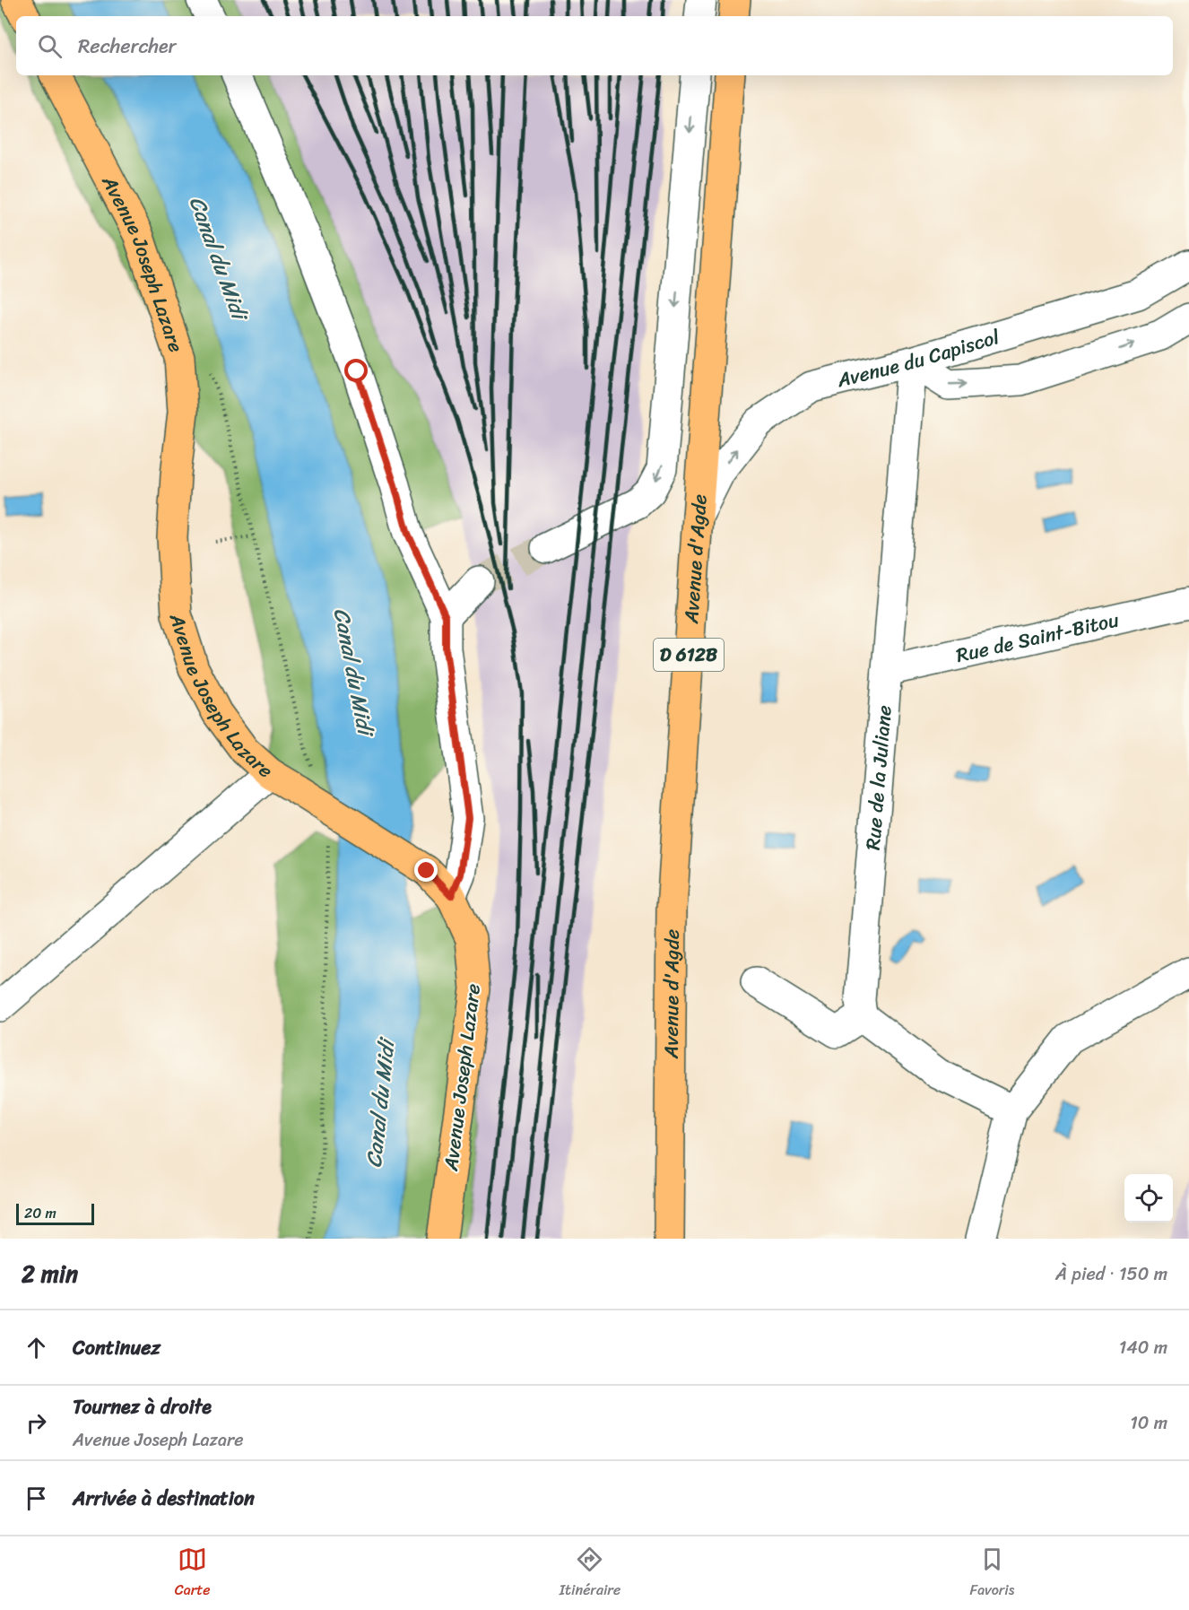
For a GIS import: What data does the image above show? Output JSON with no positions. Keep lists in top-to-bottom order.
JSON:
{
  "streets": {
    "main road": ["Avenue Joseph Lazare", "Avenue d'Agde", "D 612B"],
    "street": ["Avenue du Capiscol", "Rue de Saint-Bitou", "Rue de la Juliane"]
  },
  "crossings": [
    ["Avenue du Capiscol", "Avenue d'Agde"],
    ["Avenue du Capiscol", "Rue de la Juliane"],
    ["Rue de Saint-Bitou", "Rue de la Juliane"]
  ],
  "one_way": ["Avenue du Capiscol"],
  "water": ["Canal du Midi"],
  "scale_bar": "20 m",
  "page": {
    "search": "Rechercher",
    "scale": "20 m",
    "heading": ["2 min", "À pied · 150 m"],
    "list": [
      ["Continuez", "140 m"],
      ["Tournez à droite", "Avenue Joseph Lazare", "10 m"],
      "Arrivée à destination"
    ],
    "nav": ["Carte", "Itinéraire", "Favoris"]
  }
}
